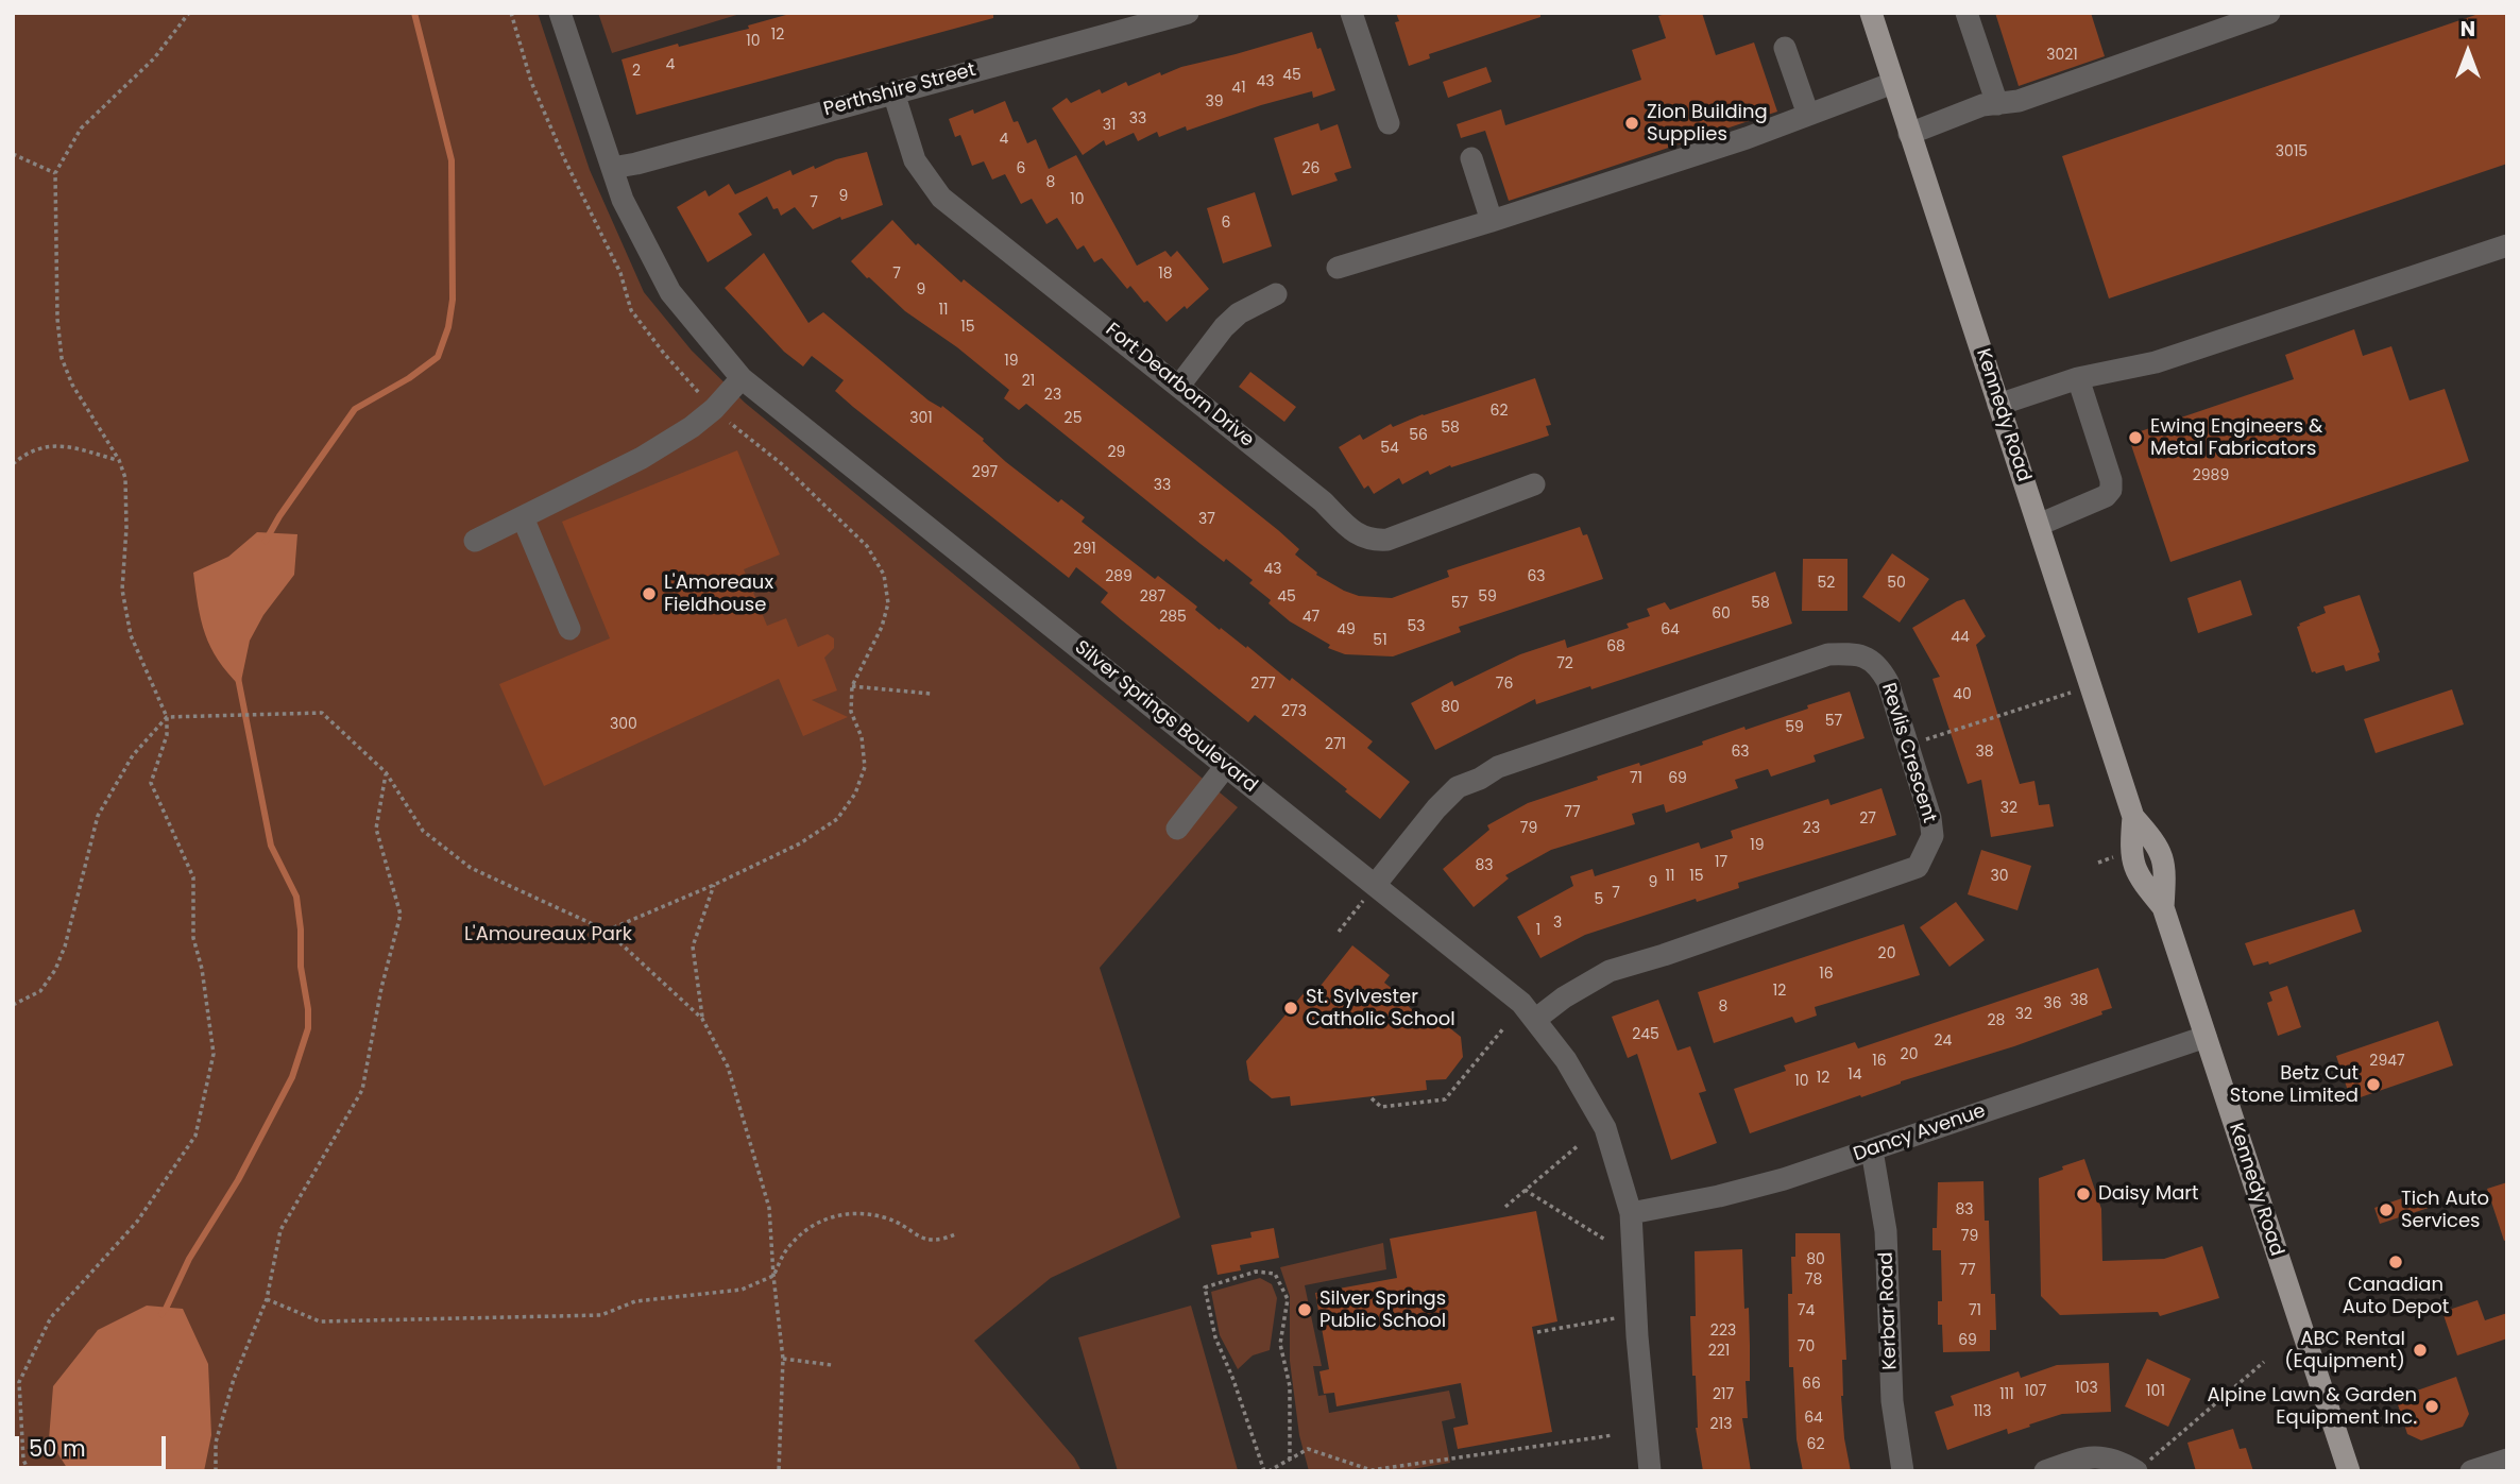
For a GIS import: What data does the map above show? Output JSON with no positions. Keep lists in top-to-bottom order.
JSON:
{
  "streets": {
    "main road": ["Kennedy Road"],
    "street": [
      "Perthshire Street",
      "Fort Dearborn Drive",
      "Silver Springs Boulevard",
      "Revlis Crescent",
      "Dancy Avenue",
      "Kerbar Road"
    ]
  },
  "crossings": [
    ["Perthshire Street", "Fort Dearborn Drive"],
    ["Perthshire Street", "Silver Springs Boulevard"],
    ["Kennedy Road", "Dancy Avenue"],
    ["Silver Springs Boulevard", "Revlis Crescent"],
    ["Silver Springs Boulevard", "Dancy Avenue"],
    ["Dancy Avenue", "Kerbar Road"]
  ],
  "parks": ["L'Amoureaux Park"],
  "places": [
    "Zion Building Supplies",
    "Ewing Engineers & Metal Fabricators",
    "L'Amoreaux Fieldhouse",
    "St. Sylvester Catholic School",
    "Betz Cut Stone Limited",
    "Daisy Mart",
    "Tich Auto Services",
    "Canadian Auto Depot",
    "Silver Springs Public School",
    "ABC Rental (Equipment)",
    "Alpine Lawn & Garden Equipment Inc."
  ],
  "house_numbers": [
    "12",
    "10",
    "3021",
    "4",
    "2",
    "45",
    "43",
    "41",
    "39",
    "33",
    "31",
    "4",
    "3015",
    "6",
    "26",
    "8",
    "9",
    "10",
    "7",
    "6",
    "7",
    "18",
    "9",
    "11",
    "15",
    "19",
    "21",
    "23",
    "62",
    "301",
    "25",
    "58",
    "56",
    "54",
    "29",
    "297",
    "2989",
    "33",
    "37",
    "291",
    "43",
    "289",
    "63",
    "52",
    "50",
    "287",
    "45",
    "59",
    "57",
    "58",
    "60",
    "285",
    "47",
    "53",
    "49",
    "64",
    "44",
    "51",
    "68",
    "72",
    "277",
    "76",
    "40",
    "80",
    "273",
    "57",
    "300",
    "59",
    "271",
    "63",
    "38",
    "71",
    "69",
    "32",
    "77",
    "27",
    "79",
    "23",
    "19",
    "17",
    "83",
    "11",
    "15",
    "30",
    "9",
    "7",
    "5",
    "3",
    "1",
    "20",
    "16",
    "12",
    "38",
    "36",
    "8",
    "32",
    "28",
    "245",
    "24",
    "20",
    "16",
    "2947",
    "14",
    "12",
    "10",
    "83",
    "79",
    "80",
    "77",
    "78",
    "74",
    "71",
    "223",
    "69",
    "70",
    "221",
    "66",
    "103",
    "107",
    "101",
    "217",
    "111",
    "113",
    "64",
    "213",
    "62"
  ],
  "scale_bar": "50 m",
  "north": "top"
}
